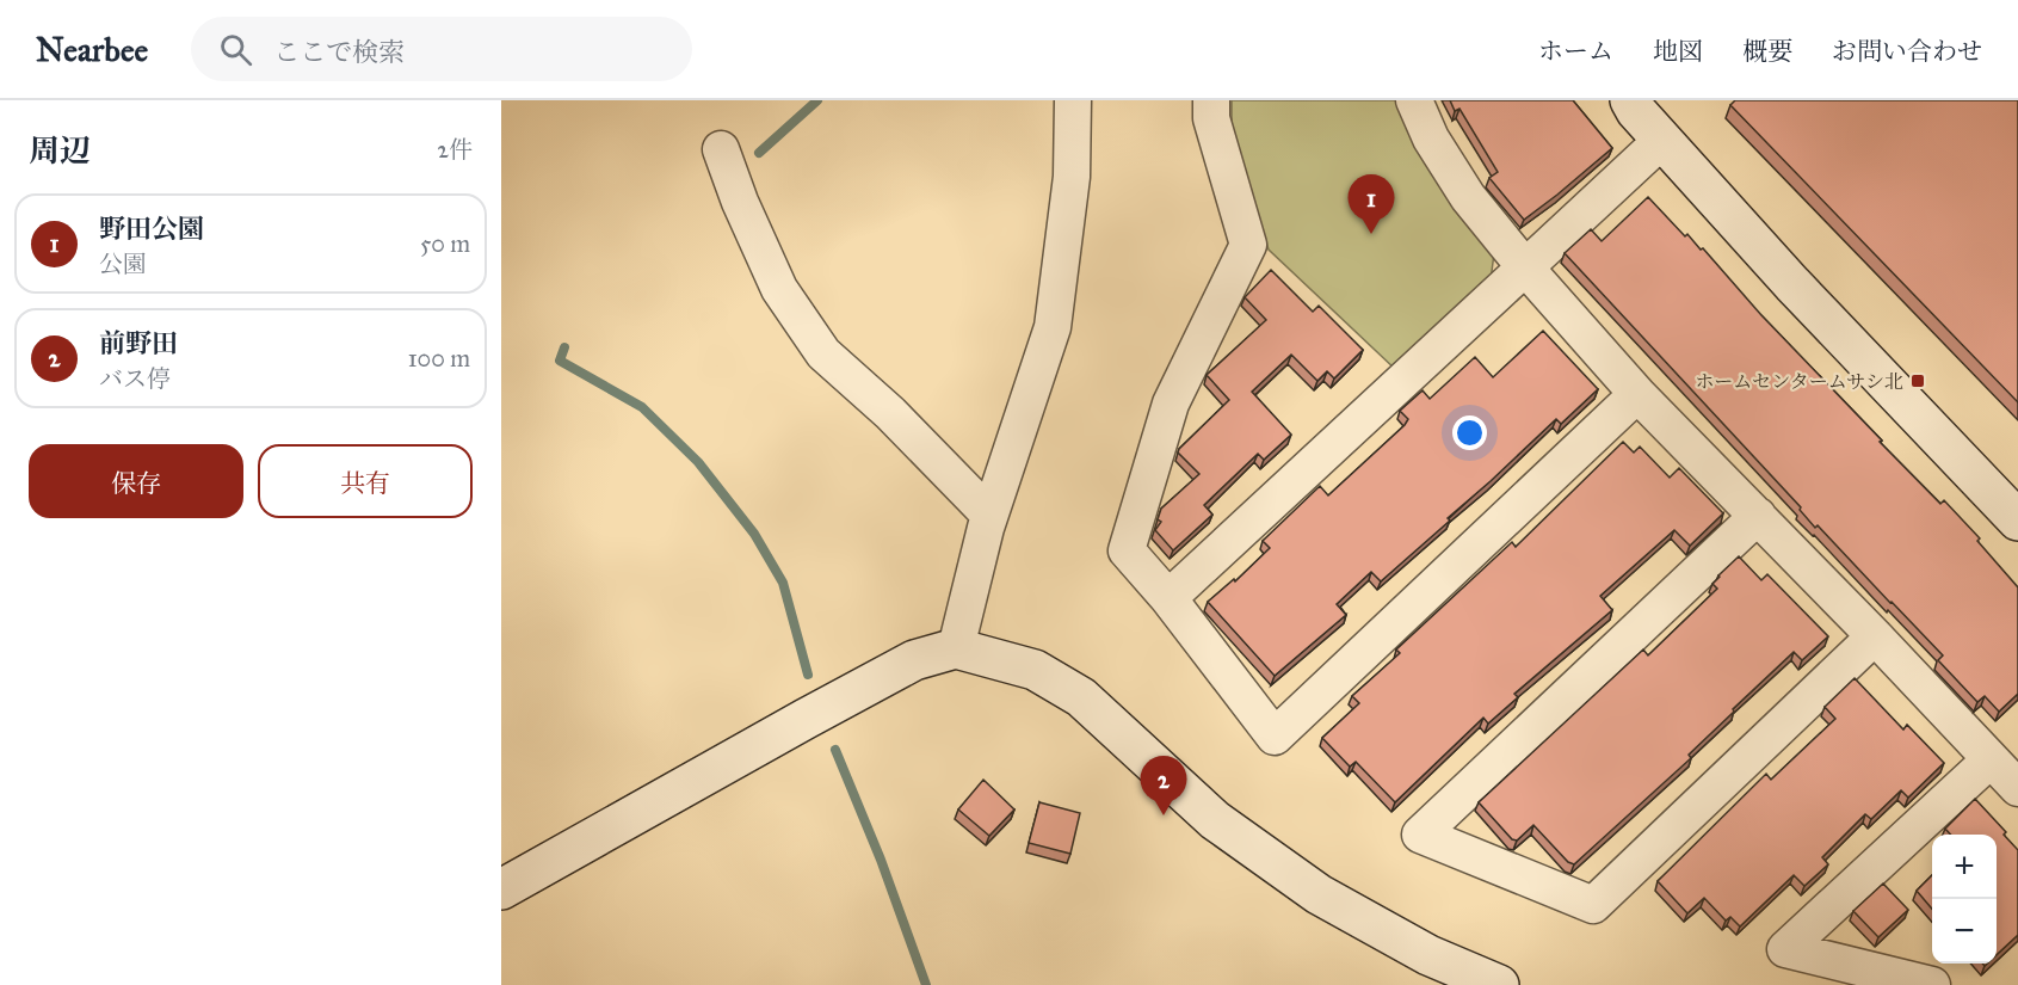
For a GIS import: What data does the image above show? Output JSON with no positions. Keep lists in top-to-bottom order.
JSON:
{
  "places": {
    "transit": ["ホームセンタームサシ北"]
  },
  "page": {
    "header": "Nearbee",
    "search": "ここで検索",
    "nav": [
      "ホーム",
      "地図",
      "概要",
      "お問い合わせ"
    ],
    "heading": ["周辺", "2件"],
    "pins": ["1", "2"],
    "list": [
      {
        "mark": "1",
        "name": "野田公園",
        "note": "公園",
        "value": "50 m"
      },
      {
        "mark": "2",
        "name": "前野田",
        "note": "バス停",
        "value": "100 m"
      }
    ],
    "buttons": ["保存", "共有"],
    "map_buttons": ["+", "−"]
  }
}
